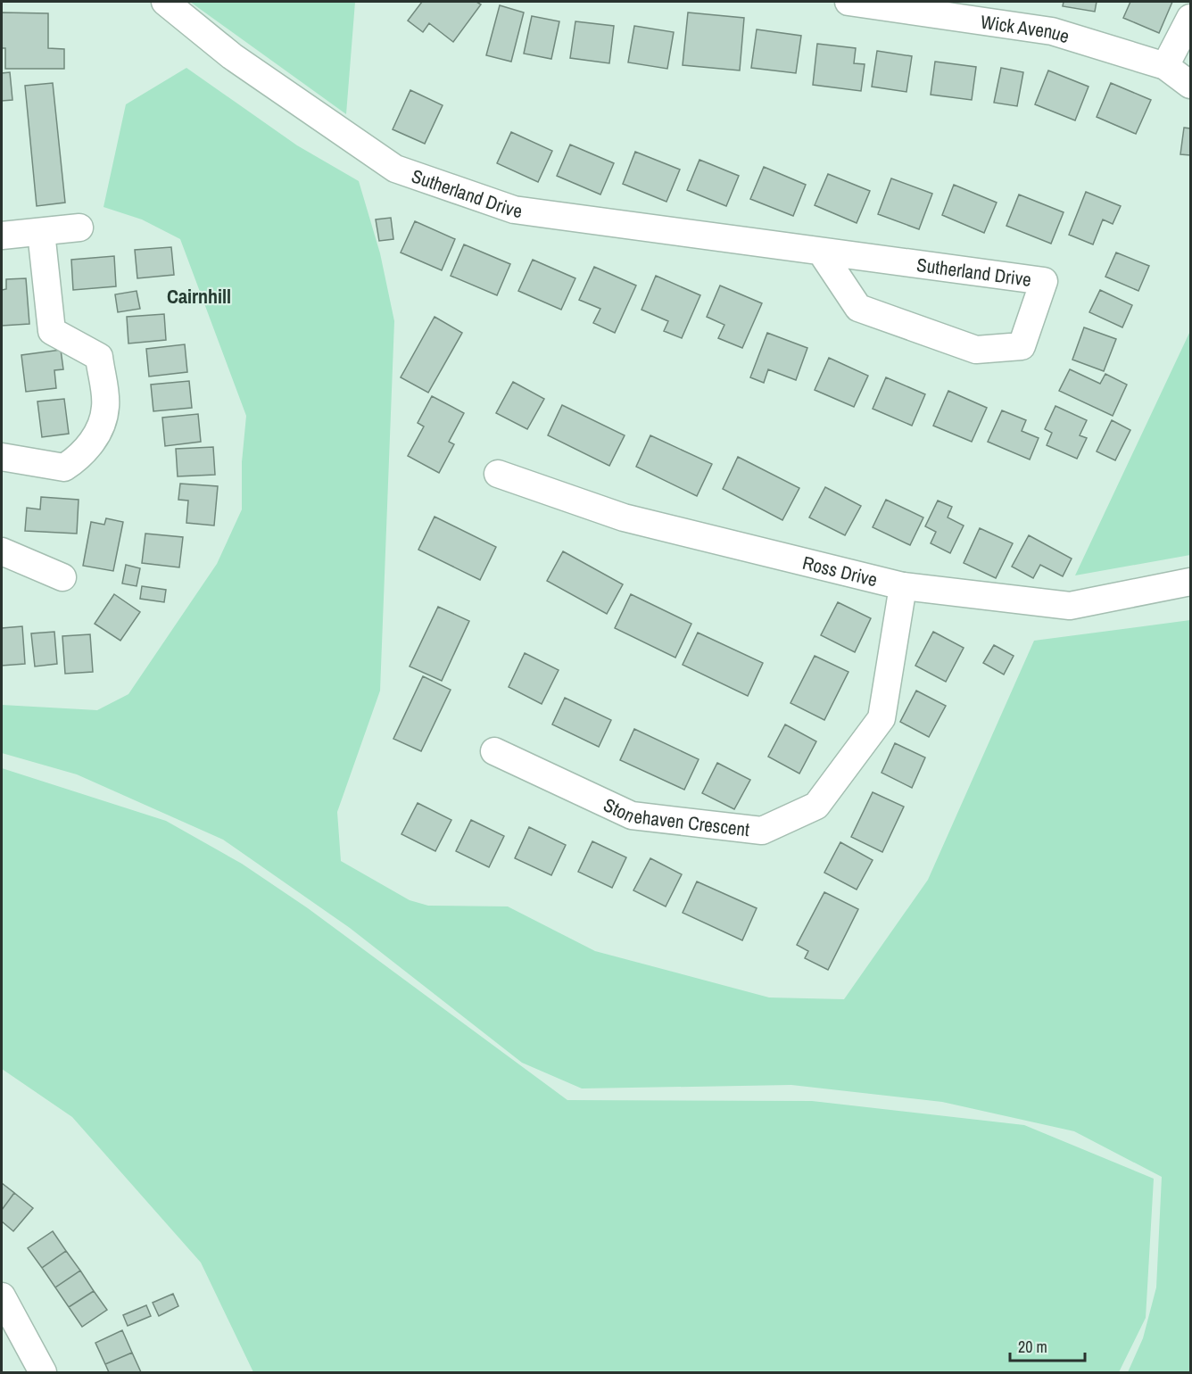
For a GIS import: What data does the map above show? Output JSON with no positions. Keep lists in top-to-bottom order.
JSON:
{
  "streets": {
    "street": [
      "Wick Avenue",
      "Sutherland Drive",
      "Ross Drive",
      "Stonehaven Crescent"
    ]
  },
  "crossings": [
    ["Ross Drive", "Stonehaven Crescent"]
  ],
  "districts": ["Cairnhill"],
  "scale_bar": "20 m"
}
